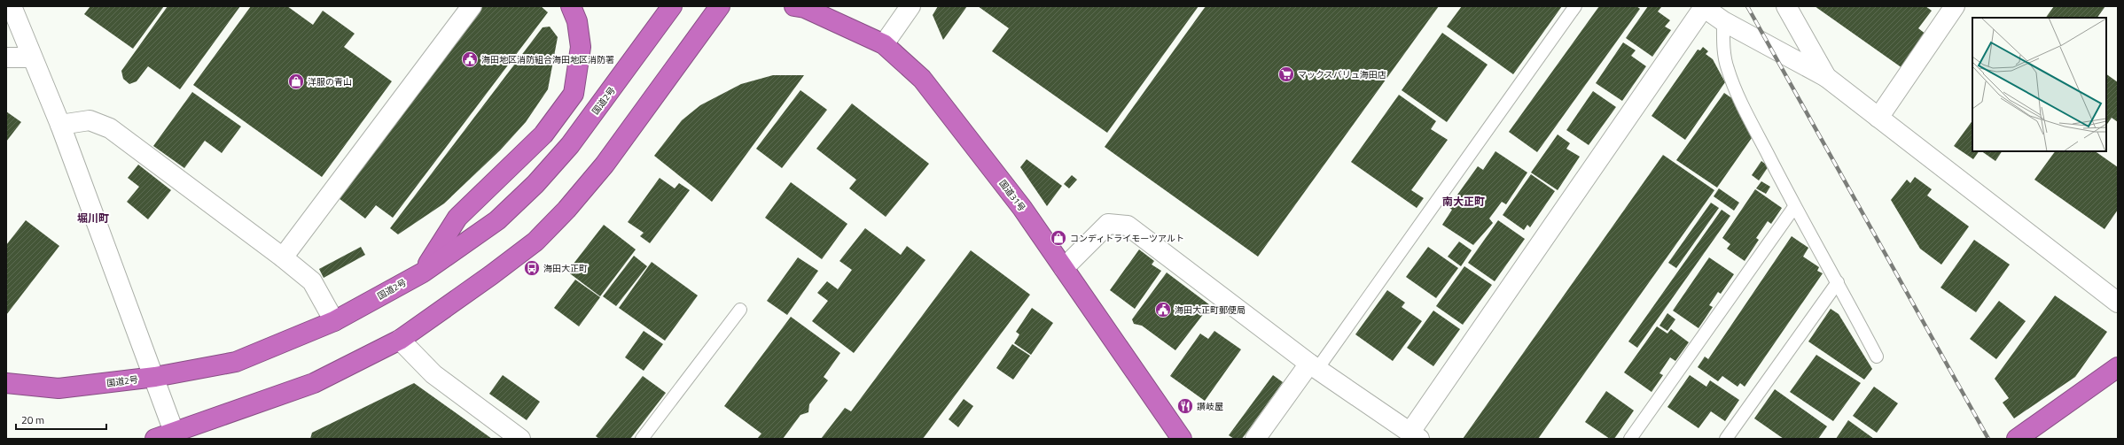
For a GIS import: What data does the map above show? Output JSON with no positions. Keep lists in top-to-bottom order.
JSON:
{
  "streets": {
    "highway": ["国道2号", "国道31号"]
  },
  "districts": ["南大正町", "堀川町"],
  "places": {
    "public building": ["海田地区消防組合海田地区消防署", "海田大正町郵便局"],
    "supermarket": ["マックスバリュ海田店"],
    "shop": ["洋服の青山", "コンディトライモーツアルト"],
    "bus stop": ["海田大正町"],
    "restaurant": ["讃岐屋"]
  },
  "scale_bar": "20 m"
}
